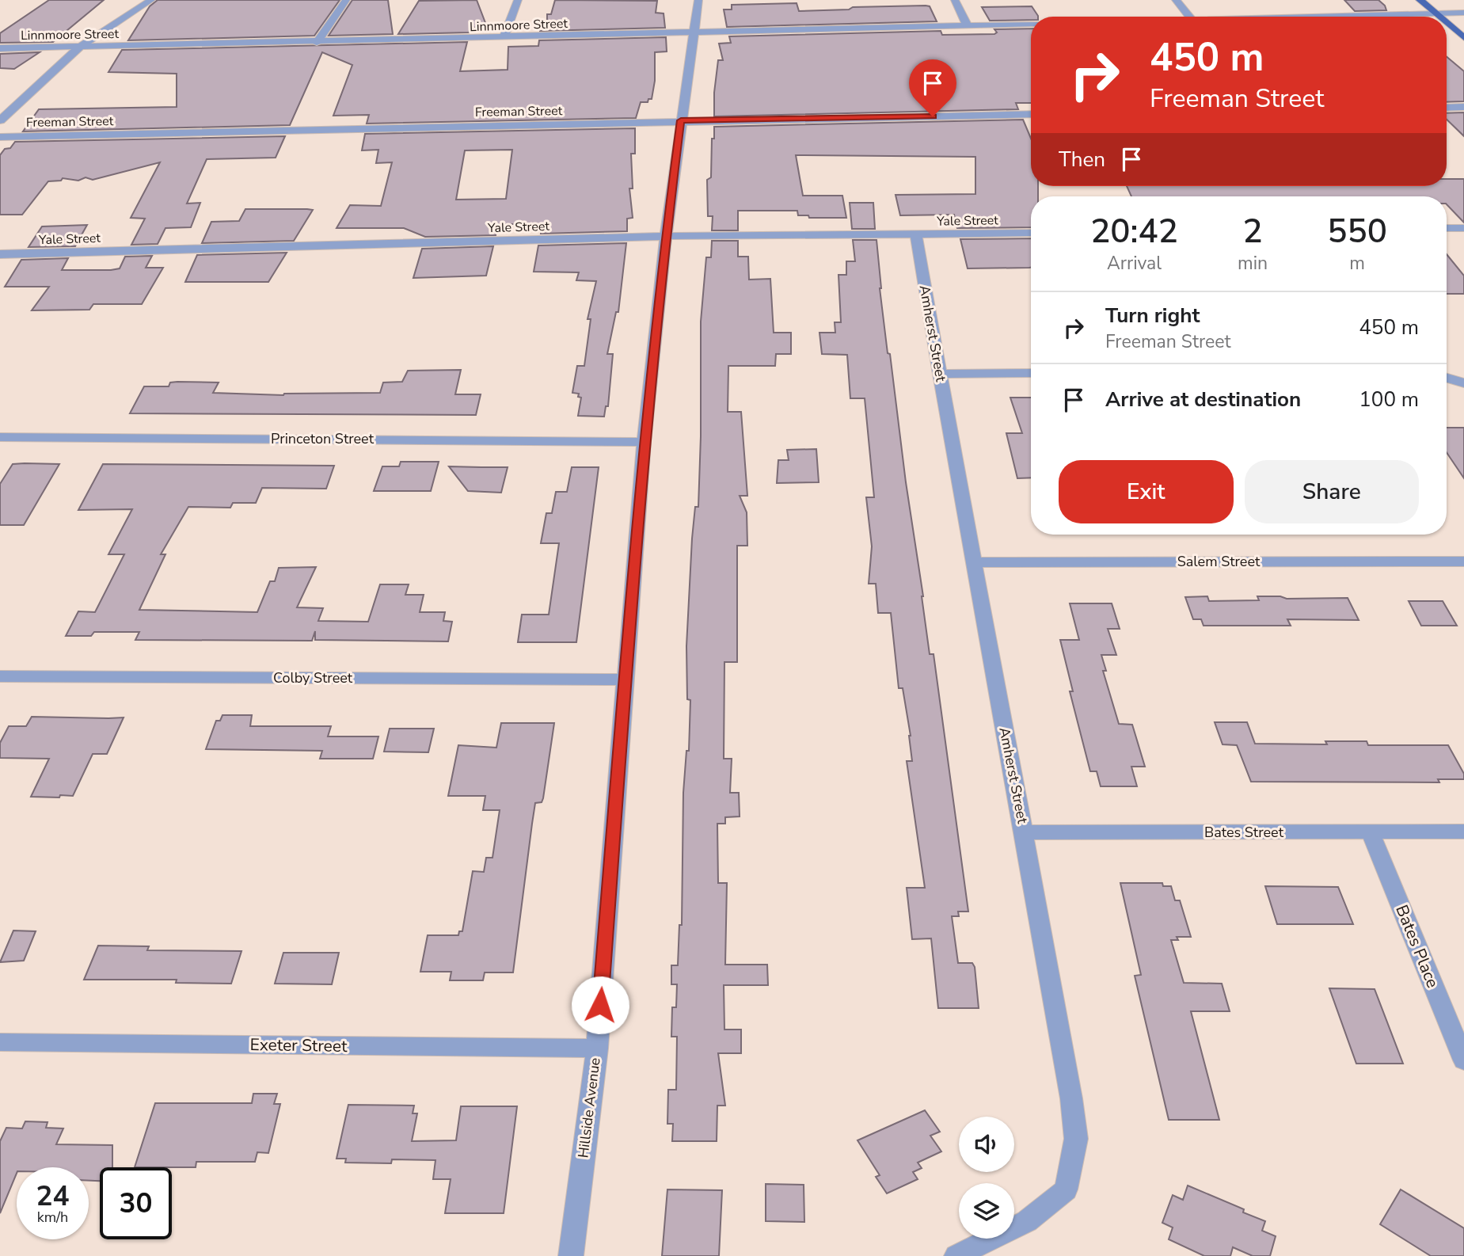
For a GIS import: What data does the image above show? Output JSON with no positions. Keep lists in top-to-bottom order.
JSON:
{
  "streets": {
    "street": [
      "Linnmoore Street",
      "Freeman Street",
      "Yale Street",
      "Amherst Street",
      "Princeton Street",
      "Salem Street",
      "Colby Street",
      "Bates Street",
      "Bates Place",
      "Exeter Street",
      "Hillside Avenue"
    ]
  },
  "crossings": [
    ["Linnmoore Street", "Hillside Avenue"],
    ["Freeman Street", "Hillside Avenue"],
    ["Yale Street", "Amherst Street"],
    ["Yale Street", "Hillside Avenue"],
    ["Amherst Street", "Salem Street"],
    ["Amherst Street", "Bates Street"],
    ["Princeton Street", "Hillside Avenue"],
    ["Colby Street", "Hillside Avenue"],
    ["Bates Street", "Bates Place"],
    ["Exeter Street", "Hillside Avenue"]
  ],
  "page": {
    "turn": ["450 m", "Freeman Street"],
    "then": "Then",
    "eta": [
      "20:42",
      "Arrival",
      "2",
      "min",
      "550",
      "m"
    ],
    "list": [
      {
        "name": "Turn right",
        "note": "Freeman Street",
        "value": "450 m"
      },
      {
        "name": "Arrive at destination",
        "value": "100 m"
      }
    ],
    "buttons": ["Exit", "Share"],
    "speed": "24 km/h",
    "limit": "30"
  }
}
